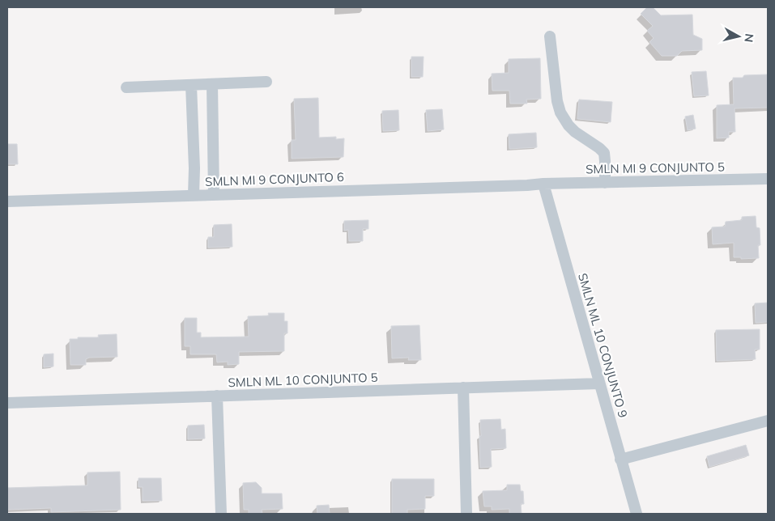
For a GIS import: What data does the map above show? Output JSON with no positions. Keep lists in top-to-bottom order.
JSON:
{
  "streets": {
    "street": [
      "SMLN MI 9 CONJUNTO 5",
      "SMLN MI 9 CONJUNTO 6",
      "SMLN ML 10 CONJUNTO 9",
      "SMLN ML 10 CONJUNTO 5"
    ]
  },
  "crossings": [
    ["SMLN MI 9 CONJUNTO 5", "SMLN MI 9 CONJUNTO 6"],
    ["SMLN MI 9 CONJUNTO 5", "SMLN ML 10 CONJUNTO 9"],
    ["SMLN MI 9 CONJUNTO 6", "SMLN ML 10 CONJUNTO 9"],
    ["SMLN ML 10 CONJUNTO 9", "SMLN ML 10 CONJUNTO 5"]
  ],
  "north": "right"
}
